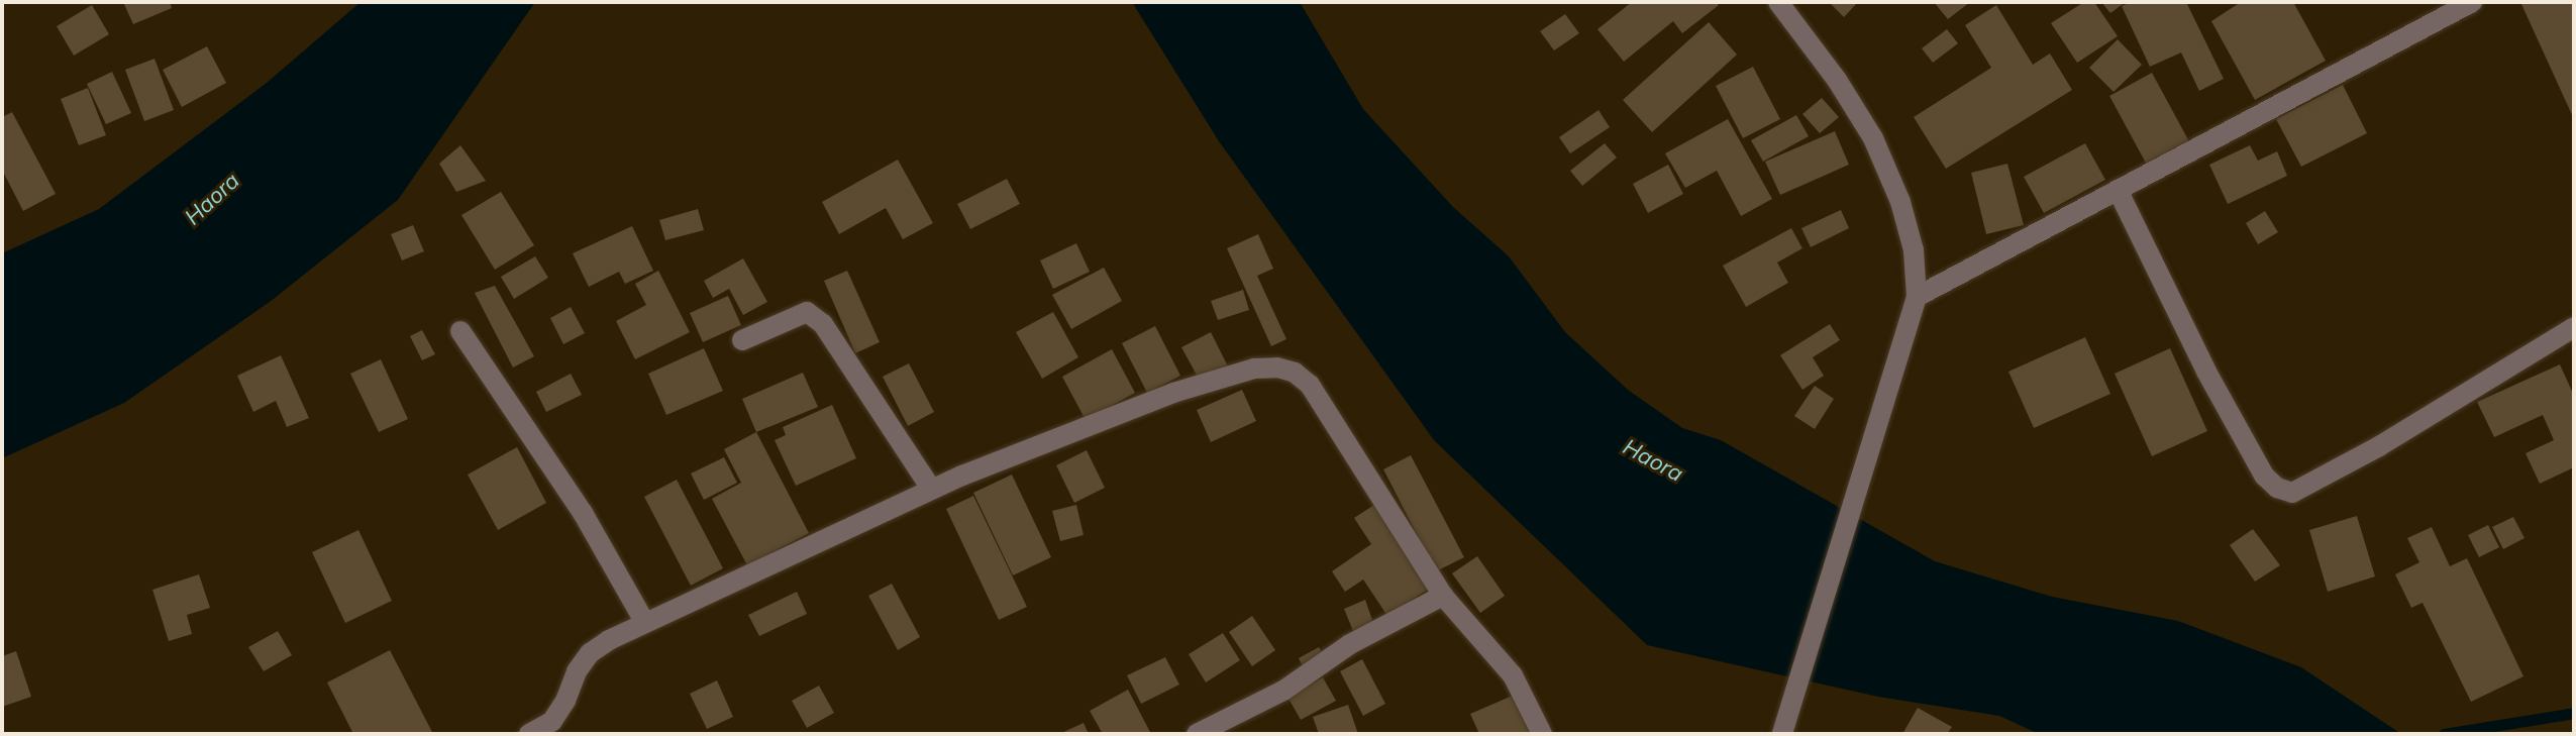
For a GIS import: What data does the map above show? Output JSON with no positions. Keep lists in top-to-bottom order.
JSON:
{
  "water": ["Haora"]
}
